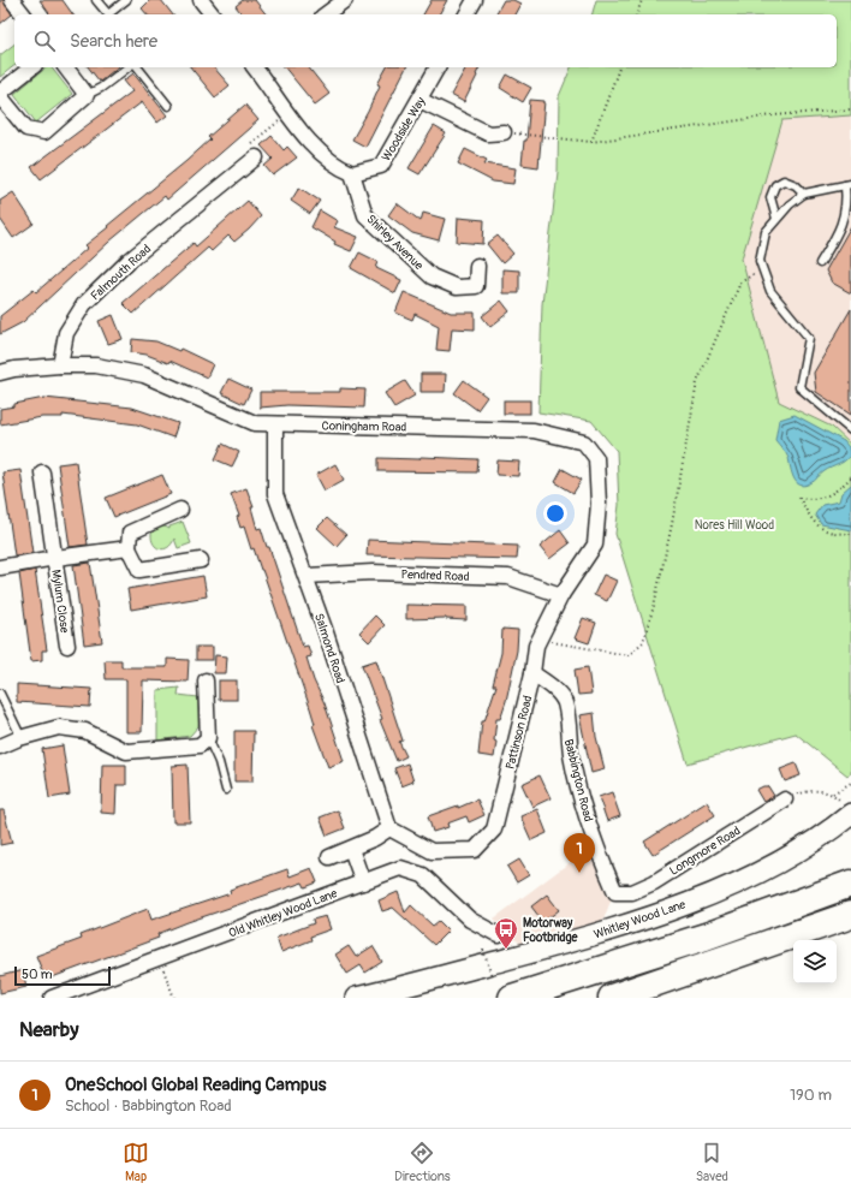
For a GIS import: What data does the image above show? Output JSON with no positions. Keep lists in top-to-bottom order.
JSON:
{
  "streets": {
    "main road": ["Whitley Wood Lane"],
    "street": [
      "Woodside Way",
      "Shirley Avenue",
      "Falmouth Road",
      "Coningham Road",
      "Pendred Road",
      "Mylum Close",
      "Salmond Road",
      "Pattinson Road",
      "Babbington Road",
      "Longmore Road",
      "Old Whitley Wood Lane"
    ]
  },
  "crossings": [
    ["Woodside Way", "Shirley Avenue"],
    ["Falmouth Road", "Coningham Road"],
    ["Coningham Road", "Salmond Road"],
    ["Coningham Road", "Pattinson Road"],
    ["Pendred Road", "Salmond Road"],
    ["Pendred Road", "Pattinson Road"],
    ["Salmond Road", "Pattinson Road"],
    ["Pattinson Road", "Babbington Road"],
    ["Babbington Road", "Longmore Road"]
  ],
  "parks": ["Nores Hill Wood"],
  "places": {
    "bus stop": ["Motorway Footbridge"]
  },
  "scale_bar": "50 m",
  "page": {
    "search": "Search here",
    "pins": "1",
    "scale": "50 m",
    "heading": "Nearby",
    "list": [
      {
        "mark": "1",
        "name": "OneSchool Global Reading Campus",
        "note": "School · Babbington Road",
        "value": "190 m"
      }
    ],
    "nav": ["Map", "Directions", "Saved"]
  }
}
